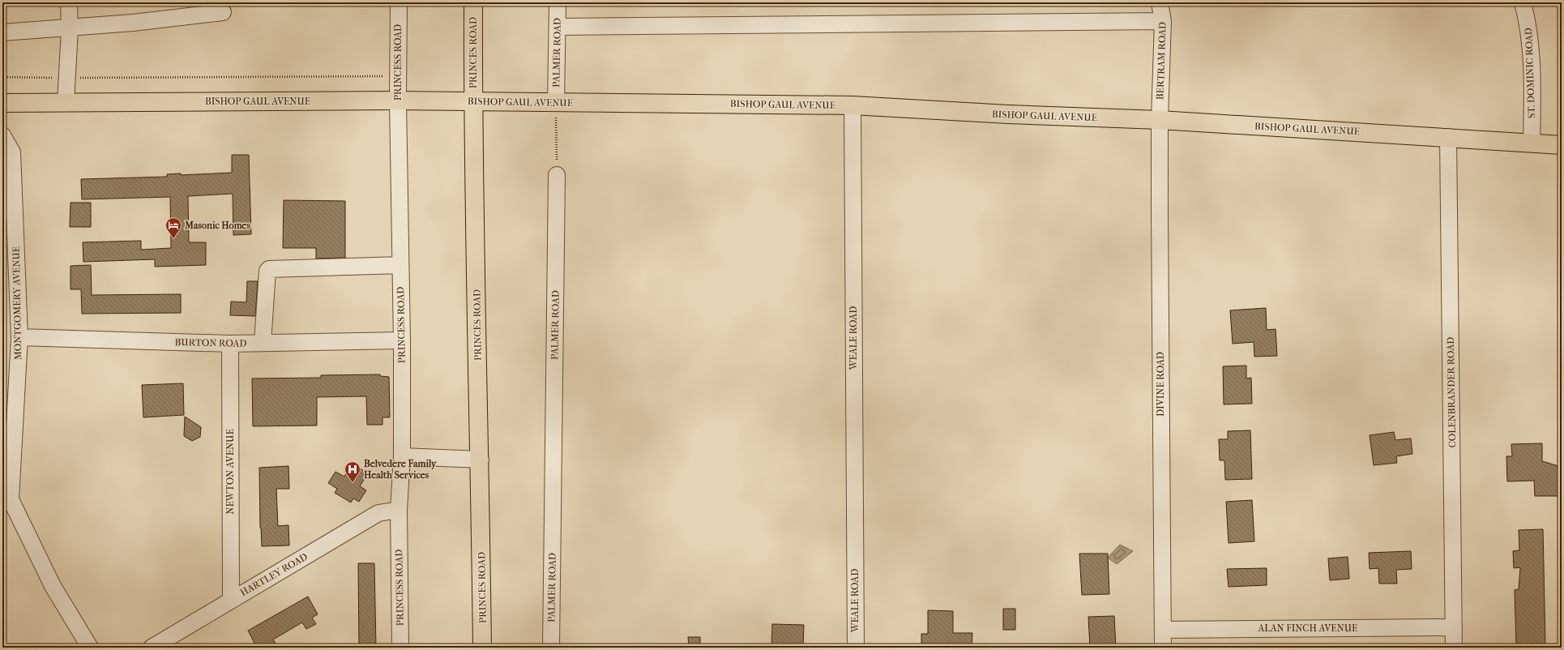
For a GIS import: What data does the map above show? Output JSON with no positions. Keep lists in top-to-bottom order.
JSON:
{
  "streets": {
    "main road": ["PRINCES ROAD", "BISHOP GAUL AVENUE"],
    "street": [
      "PALMER ROAD",
      "BERTRAM ROAD",
      "PRINCESS ROAD",
      "ST. DOMINIC ROAD",
      "MONTGOMERY AVENUE",
      "WEALE ROAD",
      "BURTON ROAD",
      "DIVINE ROAD",
      "COLENBRANDER ROAD",
      "NEWTON AVENUE",
      "HARTLEY ROAD",
      "ALAN FINCH AVENUE"
    ]
  },
  "crossings": [
    ["PRINCES ROAD", "BISHOP GAUL AVENUE"],
    ["PALMER ROAD", "BISHOP GAUL AVENUE"],
    ["BERTRAM ROAD", "BISHOP GAUL AVENUE"],
    ["BERTRAM ROAD", "DIVINE ROAD"],
    ["PRINCESS ROAD", "BISHOP GAUL AVENUE"],
    ["PRINCESS ROAD", "BURTON ROAD"],
    ["PRINCESS ROAD", "HARTLEY ROAD"],
    ["ST. DOMINIC ROAD", "BISHOP GAUL AVENUE"],
    ["BISHOP GAUL AVENUE", "WEALE ROAD"],
    ["BISHOP GAUL AVENUE", "DIVINE ROAD"],
    ["BISHOP GAUL AVENUE", "COLENBRANDER ROAD"],
    ["MONTGOMERY AVENUE", "BURTON ROAD"],
    ["BURTON ROAD", "NEWTON AVENUE"],
    ["DIVINE ROAD", "ALAN FINCH AVENUE"],
    ["COLENBRANDER ROAD", "ALAN FINCH AVENUE"],
    ["NEWTON AVENUE", "HARTLEY ROAD"]
  ],
  "places": {
    "hotel": ["Masonic Homes"],
    "hospital": ["Belvedere Family Health Services"]
  }
}
